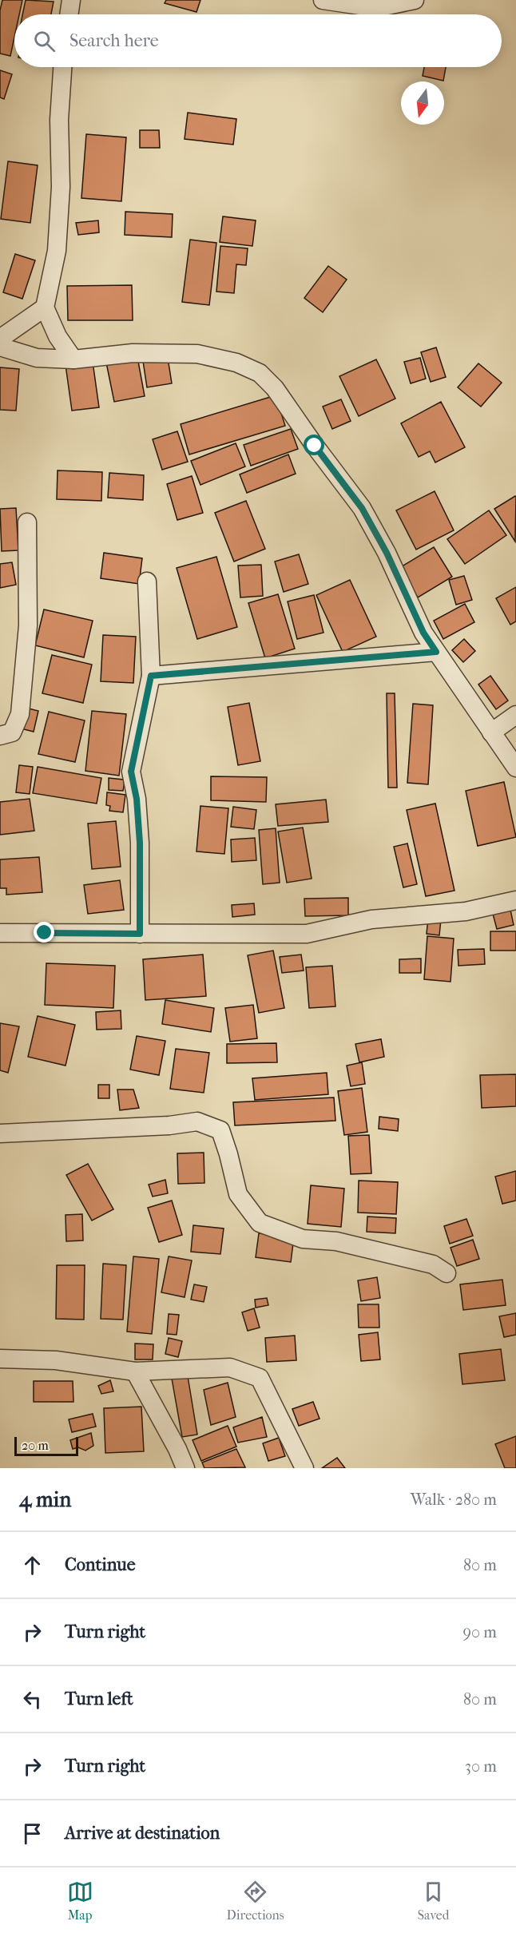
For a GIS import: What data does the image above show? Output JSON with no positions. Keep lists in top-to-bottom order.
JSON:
{
  "scale_bar": "20 m",
  "north": "bottom",
  "page": {
    "search": "Search here",
    "scale": "20 m",
    "heading": ["4 min", "Walk · 280 m"],
    "list": [
      ["Continue", "80 m"],
      ["Turn right", "90 m"],
      ["Turn left", "80 m"],
      ["Turn right", "30 m"],
      "Arrive at destination"
    ],
    "nav": ["Map", "Directions", "Saved"]
  }
}
